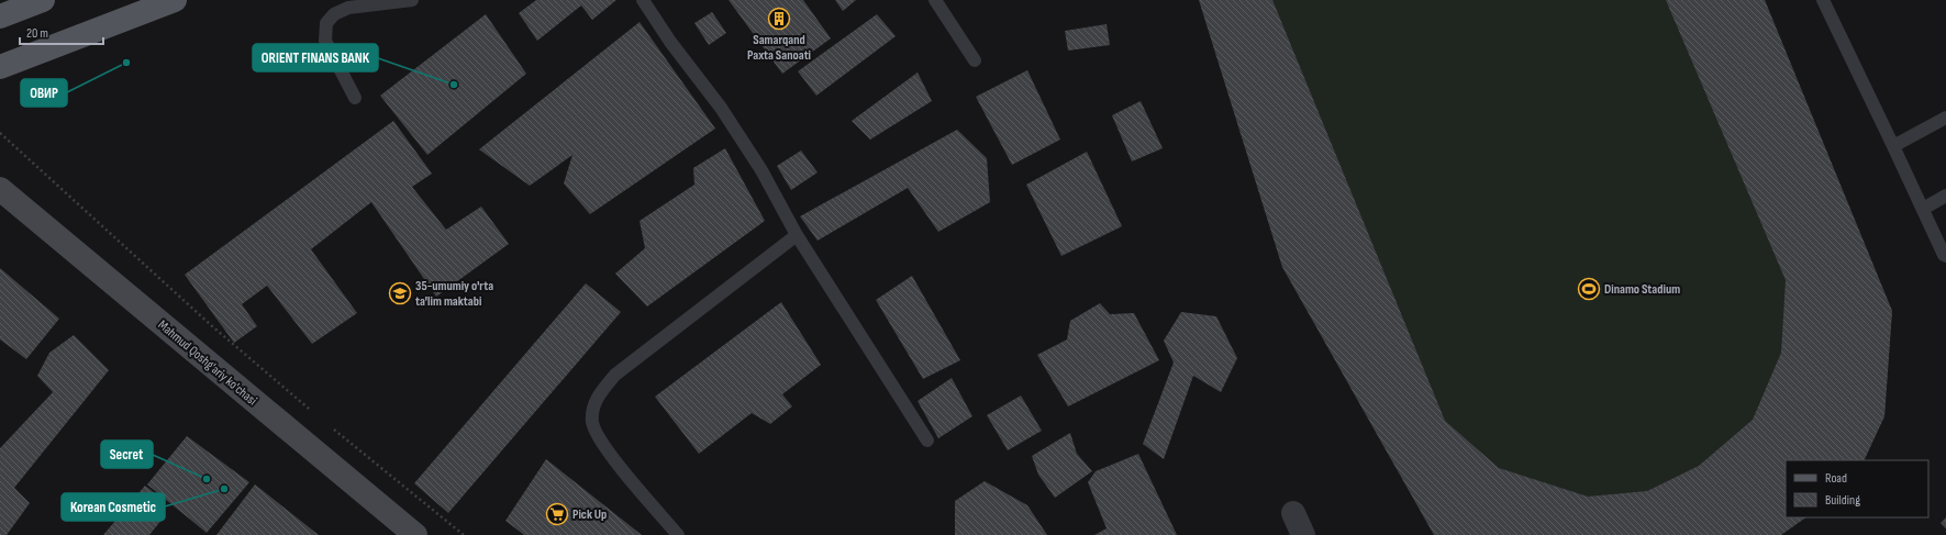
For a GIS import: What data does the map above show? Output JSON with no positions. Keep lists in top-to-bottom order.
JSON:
{
  "streets": {
    "main road": ["Mahmud Qoshg'ariy ko'chasi"]
  },
  "places": {
    "building": ["Samarqand Paxta Sanoati"],
    "other": [
      "ОВИР",
      "ORIENT FINANS BANK",
      "Secret",
      "Korean Cosmetic"
    ],
    "sports": ["Dinamo Stadium"],
    "school or university": ["35-umumiy o'rta ta'lim maktabi"],
    "supermarket": ["Pick Up"]
  },
  "legend": ["Road", "Building"],
  "scale_bar": "20 m"
}
